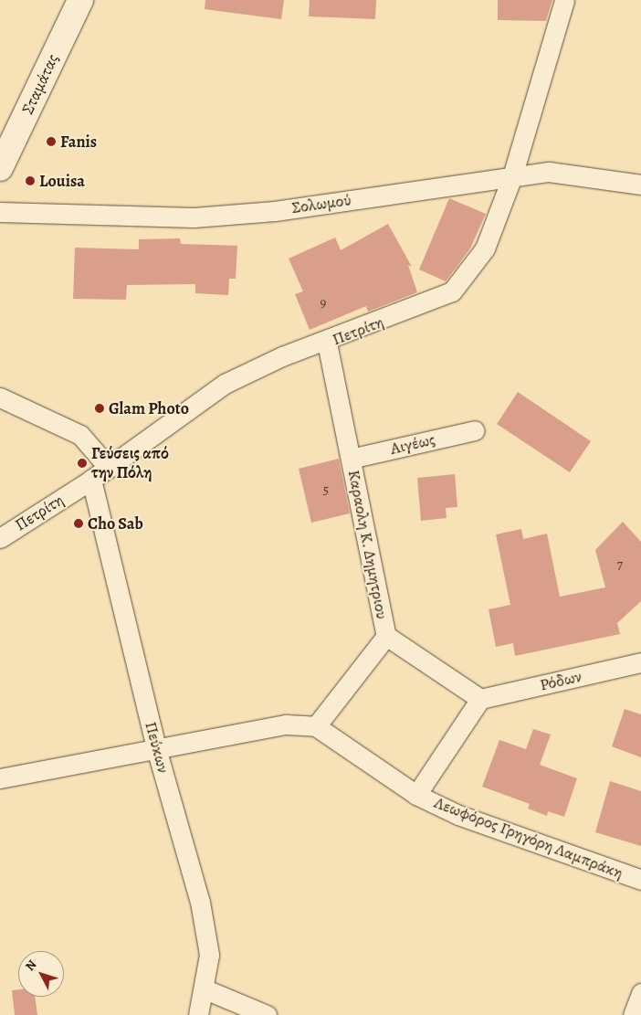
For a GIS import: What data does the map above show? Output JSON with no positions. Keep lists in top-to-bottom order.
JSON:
{
  "streets": {
    "street": [
      "Σταμάτας",
      "Σολωμού",
      "Πετρίτη",
      "Αιγέως",
      "Καραολη Κ. Δημητριου",
      "Ρόδων",
      "Πεύκων",
      "Λεωφόρος Γρηγόρη Λαμπράκη"
    ]
  },
  "crossings": [
    ["Σολωμού", "Πετρίτη"],
    ["Πετρίτη", "Καραολη Κ. Δημητριου"],
    ["Πετρίτη", "Πεύκων"],
    ["Αιγέως", "Καραολη Κ. Δημητριου"],
    ["Καραολη Κ. Δημητριου", "Ρόδων"]
  ],
  "places": [
    "Fanis",
    "Louisa",
    "Glam Photo",
    "Γεύσεις από την Πόλη",
    "Cho Sab"
  ],
  "house_numbers": ["9", "5", "7"],
  "north": "top left"
}
